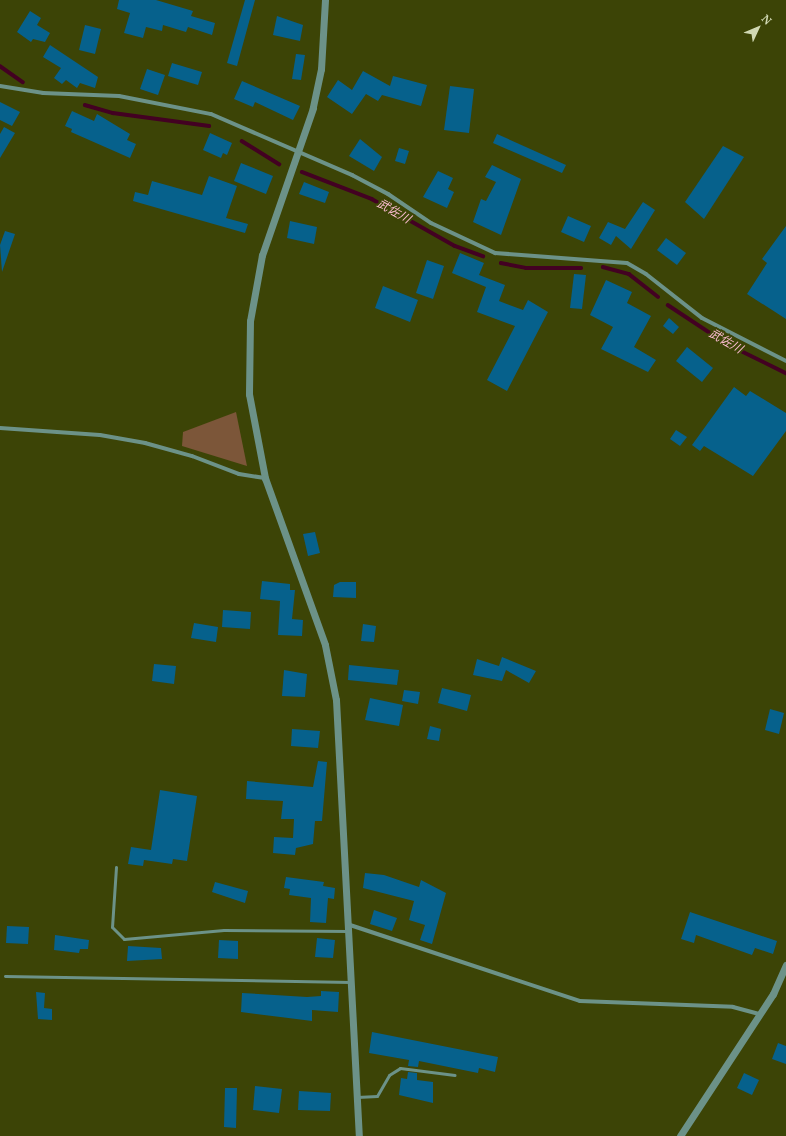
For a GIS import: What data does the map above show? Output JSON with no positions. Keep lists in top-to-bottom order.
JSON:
{
  "water": ["武佐川"],
  "north": "top right"
}
